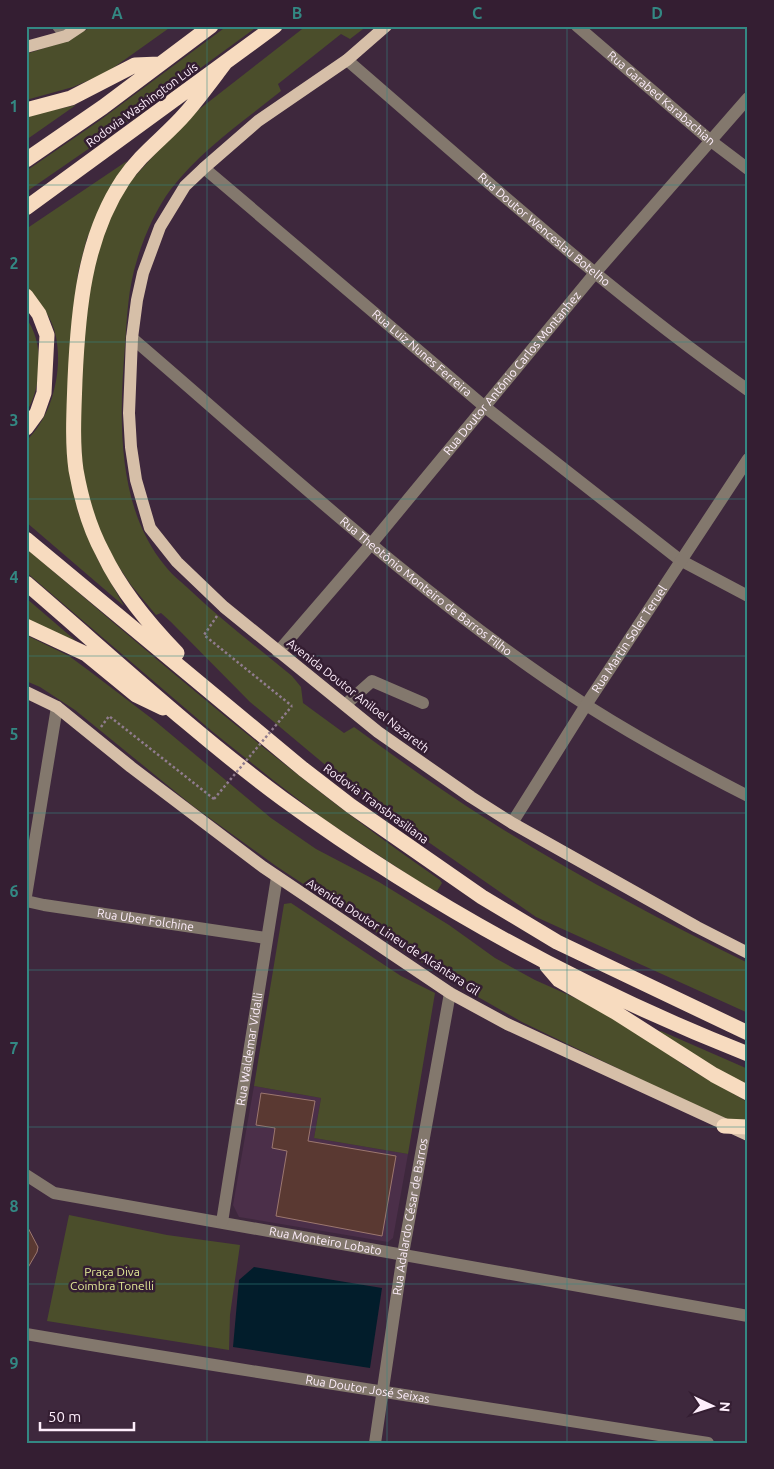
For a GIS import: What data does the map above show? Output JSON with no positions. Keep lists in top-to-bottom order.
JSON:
{
  "streets": {
    "highway": ["Rodovia Washington Luís", "Rodovia Transbrasiliana"],
    "main road": ["Avenida Doutor Aniloel Nazareth", "Avenida Doutor Lineu de Alcântara Gil"],
    "street": [
      "Rua Garabed Karabachian",
      "Rua Doutor Wenceslau Botelho",
      "Rua Luiz Nunes Ferreira",
      "Rua Doutor Antônio Carlos Montanhez",
      "Rua Theotônio Monteiro de Barros Filho",
      "Rua Martin Soler Teruel",
      "Rua Uber Folchine",
      "Rua Waldemar Vidalli",
      "Rua Adalardo César de Barros",
      "Rua Monteiro Lobato",
      "Rua Doutor José Seixas"
    ]
  },
  "crossings": [
    ["Rua Garabed Karabachian", "Rua Doutor Antônio Carlos Montanhez"],
    ["Rua Doutor Wenceslau Botelho", "Rua Doutor Antônio Carlos Montanhez"],
    ["Rua Doutor Wenceslau Botelho", "Avenida Doutor Aniloel Nazareth"],
    ["Rua Luiz Nunes Ferreira", "Rua Doutor Antônio Carlos Montanhez"],
    ["Rua Luiz Nunes Ferreira", "Rua Martin Soler Teruel"],
    ["Rua Luiz Nunes Ferreira", "Avenida Doutor Aniloel Nazareth"],
    ["Rua Doutor Antônio Carlos Montanhez", "Rua Theotônio Monteiro de Barros Filho"],
    ["Rua Doutor Antônio Carlos Montanhez", "Avenida Doutor Aniloel Nazareth"],
    ["Rua Theotônio Monteiro de Barros Filho", "Rua Martin Soler Teruel"],
    ["Rua Theotônio Monteiro de Barros Filho", "Avenida Doutor Aniloel Nazareth"],
    ["Rua Martin Soler Teruel", "Avenida Doutor Aniloel Nazareth"],
    ["Rua Uber Folchine", "Rua Waldemar Vidalli"],
    ["Avenida Doutor Lineu de Alcântara Gil", "Rua Waldemar Vidalli"],
    ["Avenida Doutor Lineu de Alcântara Gil", "Rua Adalardo César de Barros"],
    ["Rua Waldemar Vidalli", "Rua Monteiro Lobato"],
    ["Rua Adalardo César de Barros", "Rua Monteiro Lobato"],
    ["Rua Adalardo César de Barros", "Rua Doutor José Seixas"]
  ],
  "parks": ["Praça Diva Coimbra Tonelli"],
  "scale_bar": "50 m",
  "north": "right",
  "grid": {
    "columns": [
      "A",
      "B",
      "C",
      "D"
    ],
    "rows": [
      "1",
      "2",
      "3",
      "4",
      "5",
      "6",
      "7",
      "8",
      "9"
    ]
  }
}
